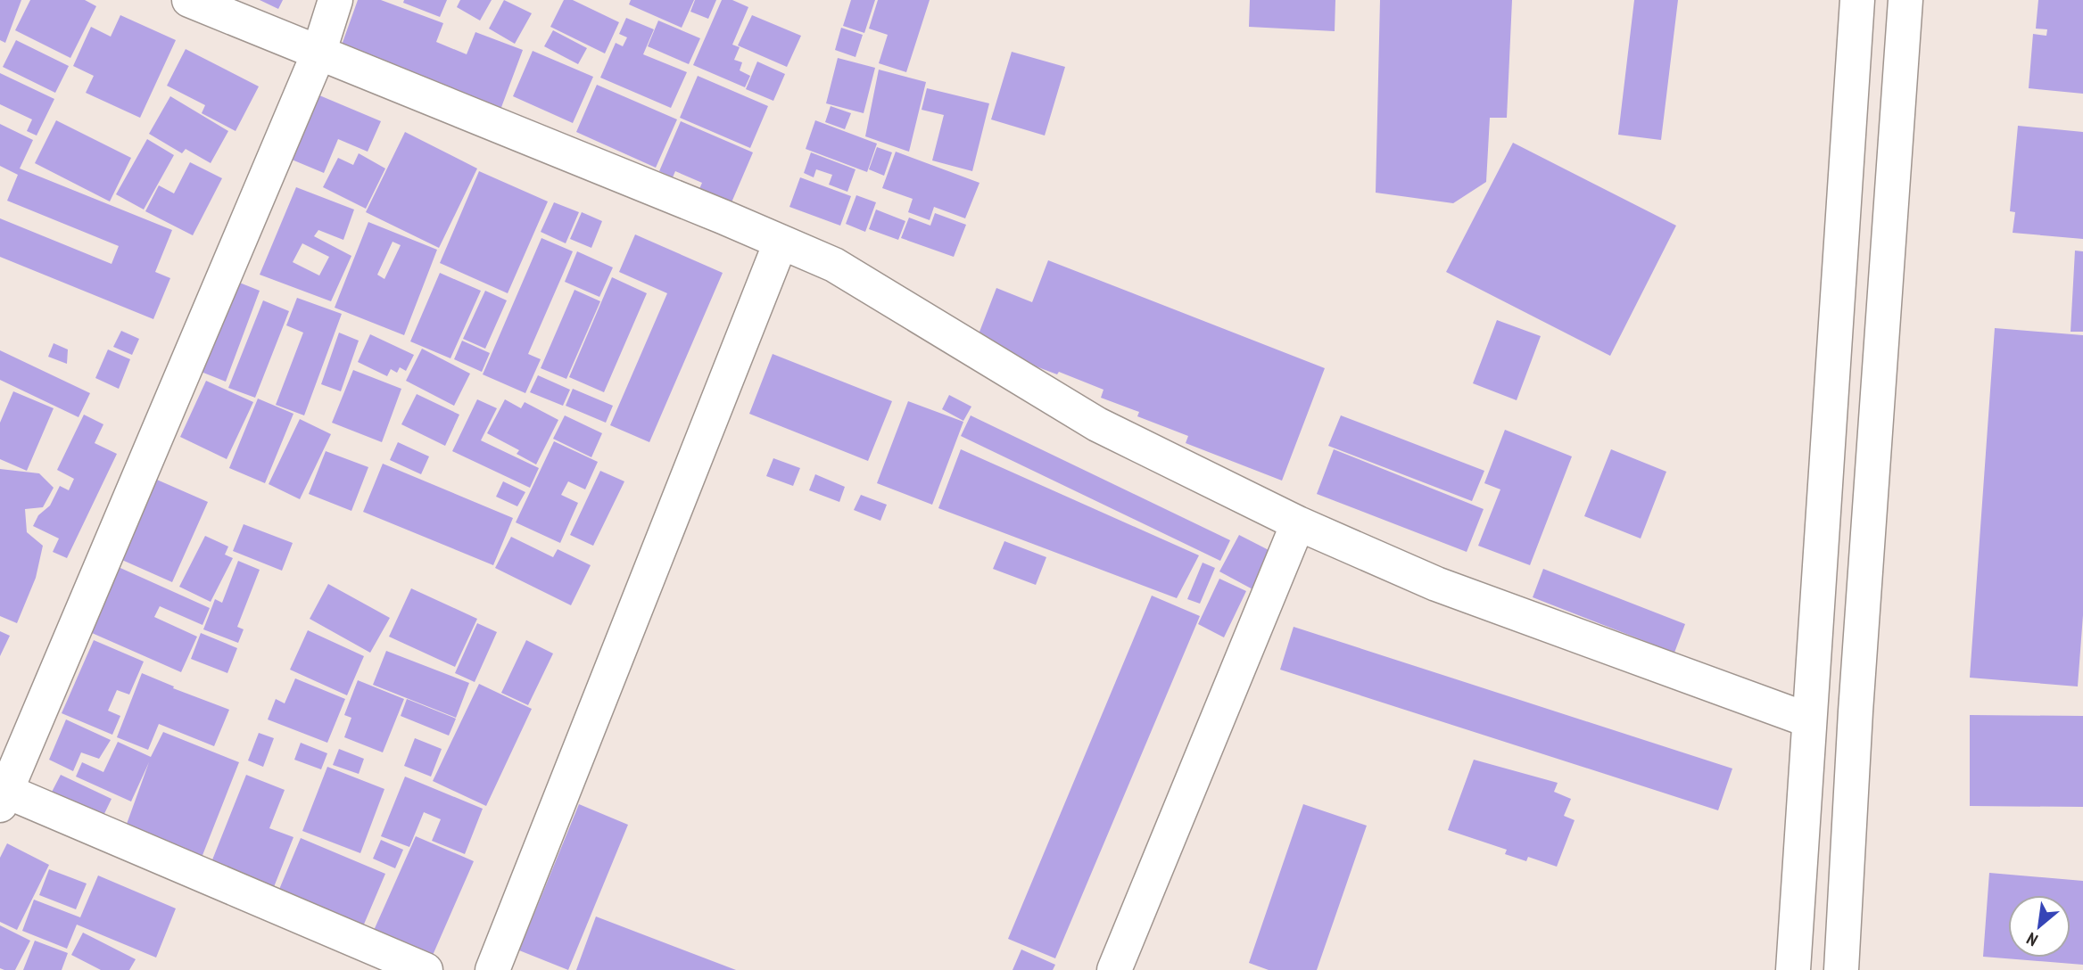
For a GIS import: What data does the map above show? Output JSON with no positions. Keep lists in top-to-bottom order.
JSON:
{
  "north": "bottom left"
}
